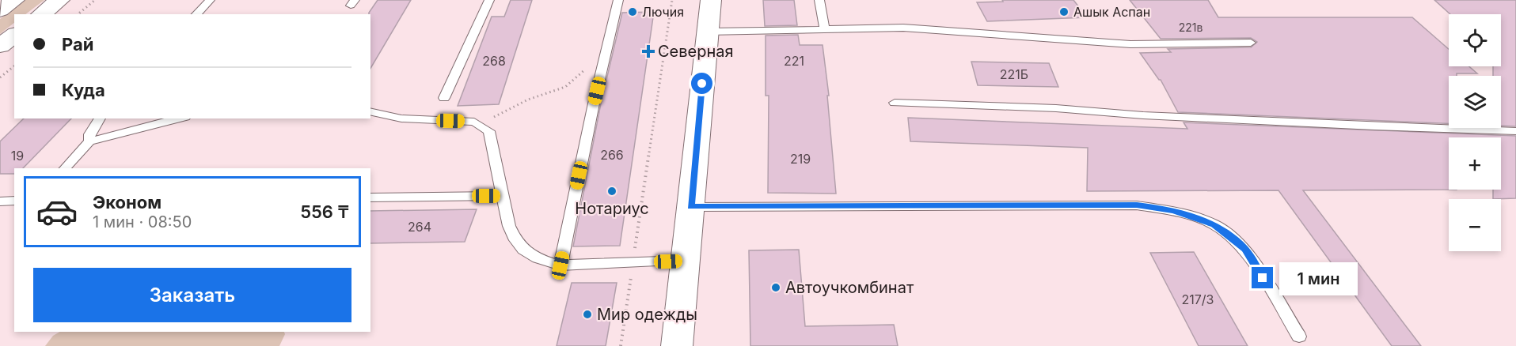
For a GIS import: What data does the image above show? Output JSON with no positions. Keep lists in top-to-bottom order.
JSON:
{
  "places": {
    "other": [
      "Лючия",
      "Ашык Аспан",
      "Нотариус",
      "Автоучкомбинат",
      "Мир одежды"
    ],
    "health": ["Северная"]
  },
  "house_numbers": [
    "221в",
    "268",
    "221",
    "221Б",
    "266",
    "19",
    "219",
    "264",
    "217/3"
  ],
  "page": {
    "map_buttons": ["+", "−"],
    "banner": ["Рай", "Куда"],
    "list": [
      {
        "name": "Эконом",
        "note": "1 мин · 08:50",
        "value": "556 ₸"
      }
    ],
    "buttons": "Заказать",
    "bubble": "1 мин"
  }
}
